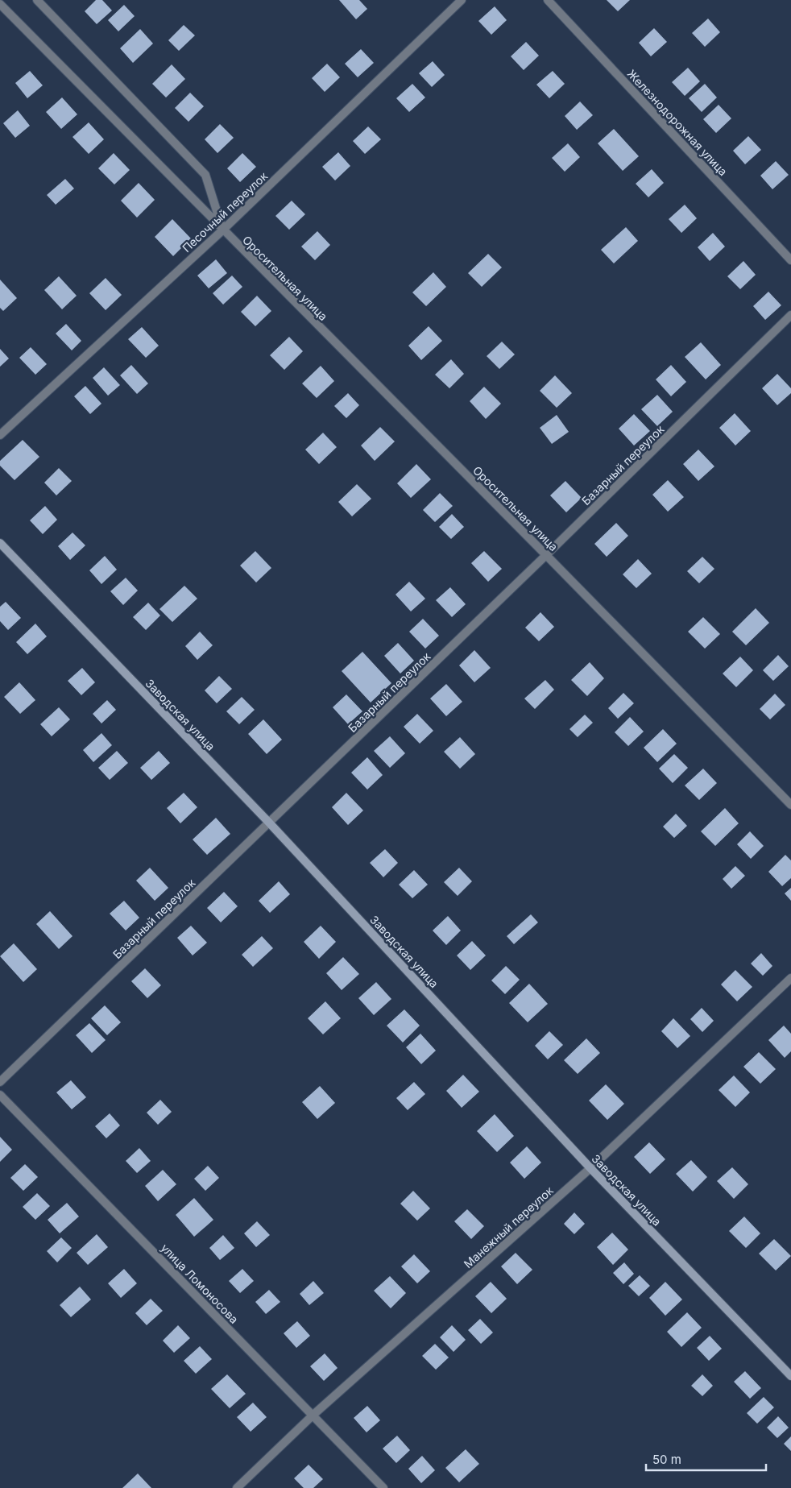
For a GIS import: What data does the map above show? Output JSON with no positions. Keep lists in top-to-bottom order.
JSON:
{
  "streets": {
    "main road": ["Заводская улица"],
    "street": [
      "Железнодорожная улица",
      "Песочный переулок",
      "Оросительная улица",
      "Базарный переулок",
      "Манежный переулок",
      "улица Ломоносова"
    ]
  },
  "crossings": [
    ["Песочный переулок", "Оросительная улица"],
    ["Оросительная улица", "Базарный переулок"],
    ["Базарный переулок", "Заводская улица"],
    ["Заводская улица", "Манежный переулок"],
    ["Манежный переулок", "улица Ломоносова"]
  ],
  "scale_bar": "50 m"
}
